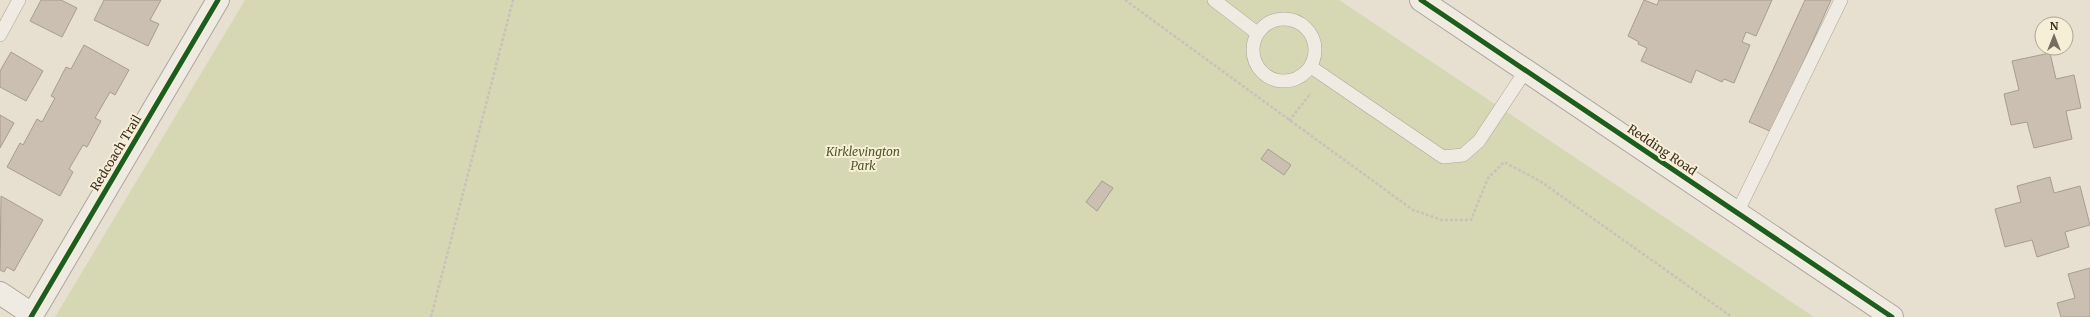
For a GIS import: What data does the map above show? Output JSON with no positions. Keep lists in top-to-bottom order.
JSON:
{
  "streets": {
    "street": ["Redding Road", "Redcoach Trail"]
  },
  "parks": ["Kirklevington Park"],
  "north": "top"
}
